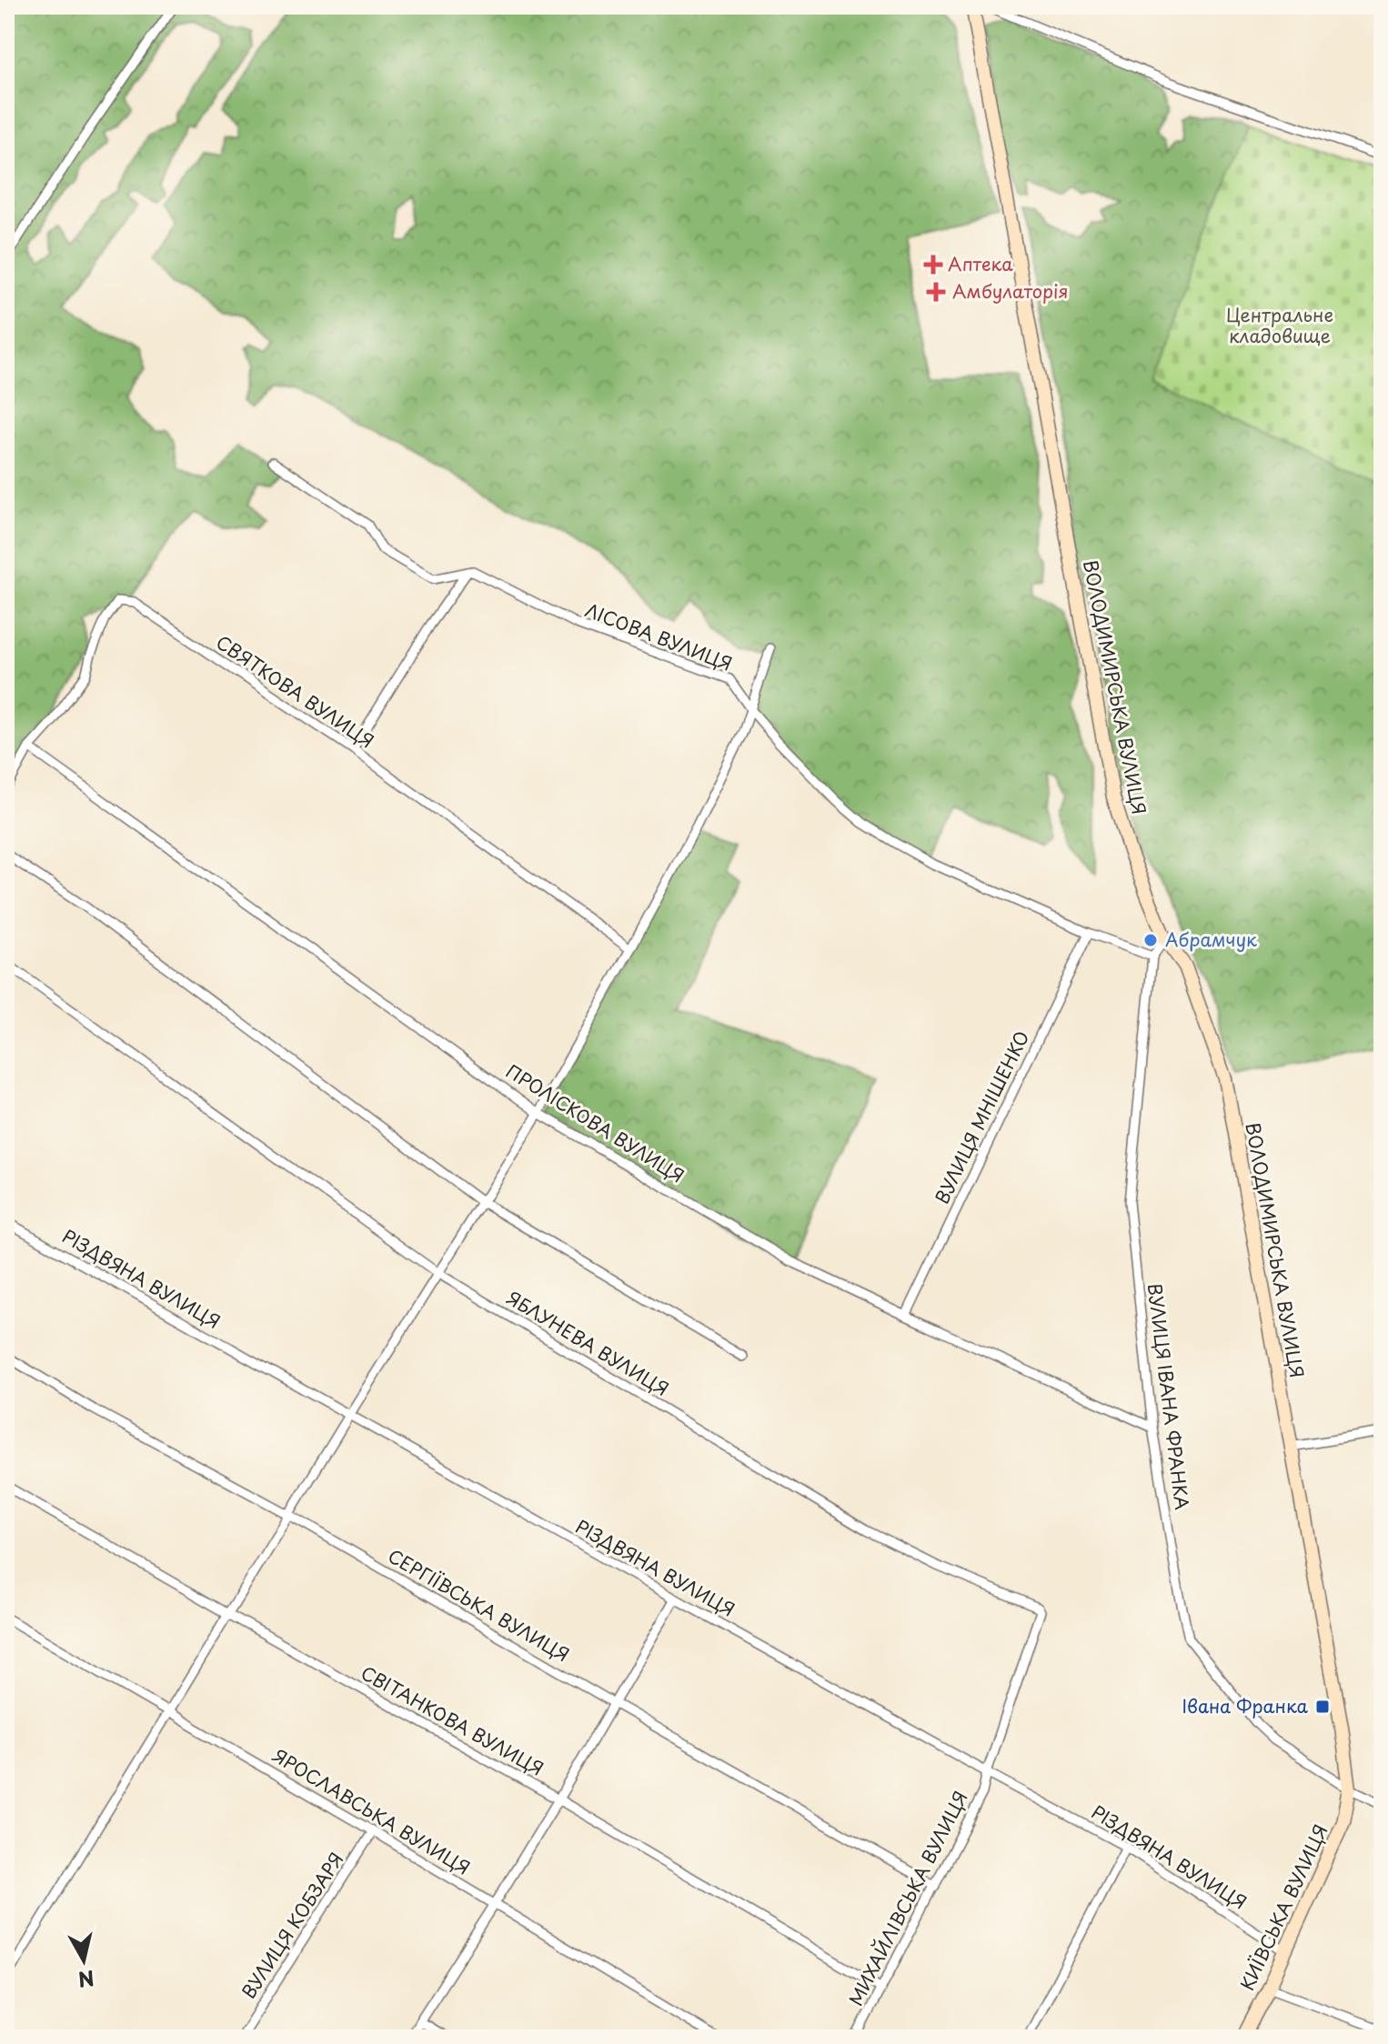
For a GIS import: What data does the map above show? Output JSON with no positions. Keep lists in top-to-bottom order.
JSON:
{
  "streets": {
    "main road": ["ВОЛОДИМИРСЬКА ВУЛИЦЯ", "КИЇВСЬКА ВУЛИЦЯ"],
    "street": [
      "ЛІСОВА ВУЛИЦЯ",
      "СВЯТКОВА ВУЛИЦЯ",
      "ВУЛИЦЯ МНІШЕНКО",
      "ПРОЛІСКОВА ВУЛИЦЯ",
      "РІЗДВЯНА ВУЛИЦЯ",
      "ЯБЛУНЕВА ВУЛИЦЯ",
      "ВУЛИЦЯ ІВАНА ФРАНКА",
      "СЕРГІЇВСЬКА ВУЛИЦЯ",
      "СВІТАНКОВА ВУЛИЦЯ",
      "ЯРОСЛАВСЬКА ВУЛИЦЯ",
      "МИХАЙЛІВСЬКА ВУЛИЦЯ",
      "ВУЛИЦЯ КОБЗАРЯ"
    ]
  },
  "crossings": [
    ["ЛІСОВА ВУЛИЦЯ", "ВУЛИЦЯ МНІШЕНКО"],
    ["ЛІСОВА ВУЛИЦЯ", "ВУЛИЦЯ ІВАНА ФРАНКА"],
    ["ВОЛОДИМИРСЬКА ВУЛИЦЯ", "ВУЛИЦЯ ІВАНА ФРАНКА"],
    ["ВОЛОДИМИРСЬКА ВУЛИЦЯ", "КИЇВСЬКА ВУЛИЦЯ"],
    ["СВЯТКОВА ВУЛИЦЯ", "ПРОЛІСКОВА ВУЛИЦЯ"],
    ["ВУЛИЦЯ МНІШЕНКО", "ПРОЛІСКОВА ВУЛИЦЯ"],
    ["ПРОЛІСКОВА ВУЛИЦЯ", "ВУЛИЦЯ ІВАНА ФРАНКА"],
    ["РІЗДВЯНА ВУЛИЦЯ", "ЯБЛУНЕВА ВУЛИЦЯ"],
    ["РІЗДВЯНА ВУЛИЦЯ", "МИХАЙЛІВСЬКА ВУЛИЦЯ"],
    ["РІЗДВЯНА ВУЛИЦЯ", "КИЇВСЬКА ВУЛИЦЯ"],
    ["ЯБЛУНЕВА ВУЛИЦЯ", "МИХАЙЛІВСЬКА ВУЛИЦЯ"],
    ["ВУЛИЦЯ ІВАНА ФРАНКА", "КИЇВСЬКА ВУЛИЦЯ"],
    ["СЕРГІЇВСЬКА ВУЛИЦЯ", "МИХАЙЛІВСЬКА ВУЛИЦЯ"],
    ["СВІТАНКОВА ВУЛИЦЯ", "МИХАЙЛІВСЬКА ВУЛИЦЯ"],
    ["ЯРОСЛАВСЬКА ВУЛИЦЯ", "ВУЛИЦЯ КОБЗАРЯ"]
  ],
  "parks": ["Центральне кладовище"],
  "places": {
    "health": ["Аптека", "Амбулаторія"],
    "other": ["Абрамчук"],
    "transit": ["Івана Франка"]
  },
  "north": "bottom"
}
